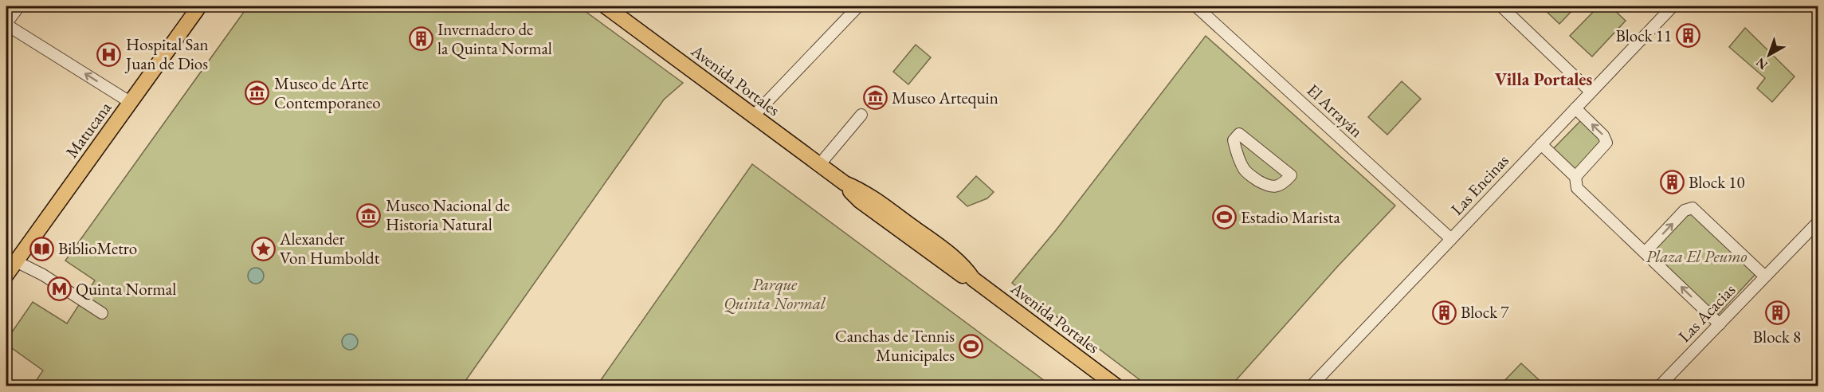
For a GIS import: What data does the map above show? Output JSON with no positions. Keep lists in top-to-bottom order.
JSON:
{
  "streets": {
    "main road": ["Avenida Portales", "Matucana"],
    "street": ["El Arrayán", "Las Encinas", "Las Acacias"]
  },
  "crossings": [
    ["El Arrayán", "Las Encinas"]
  ],
  "districts": ["Villa Portales"],
  "parks": ["Plaza El Peumo", "Parque Quinta Normal"],
  "places": {
    "building": [
      "Block 11",
      "Invernadero de la Quinta Normal",
      "Block 10",
      "Block 7",
      "Block 8"
    ],
    "hospital": ["Hospital San Juan de Dios"],
    "museum": ["Museo de Arte Contemporaneo", "Museo Artequin", "Museo Nacional de Historia Natural"],
    "sports": ["Estadio Marista", "Canchas de Tennis Municipales"],
    "library": ["BiblioMetro"],
    "place": ["Alexander Von Humboldt"],
    "metro station": ["Quinta Normal"]
  },
  "north": "bottom left"
}
